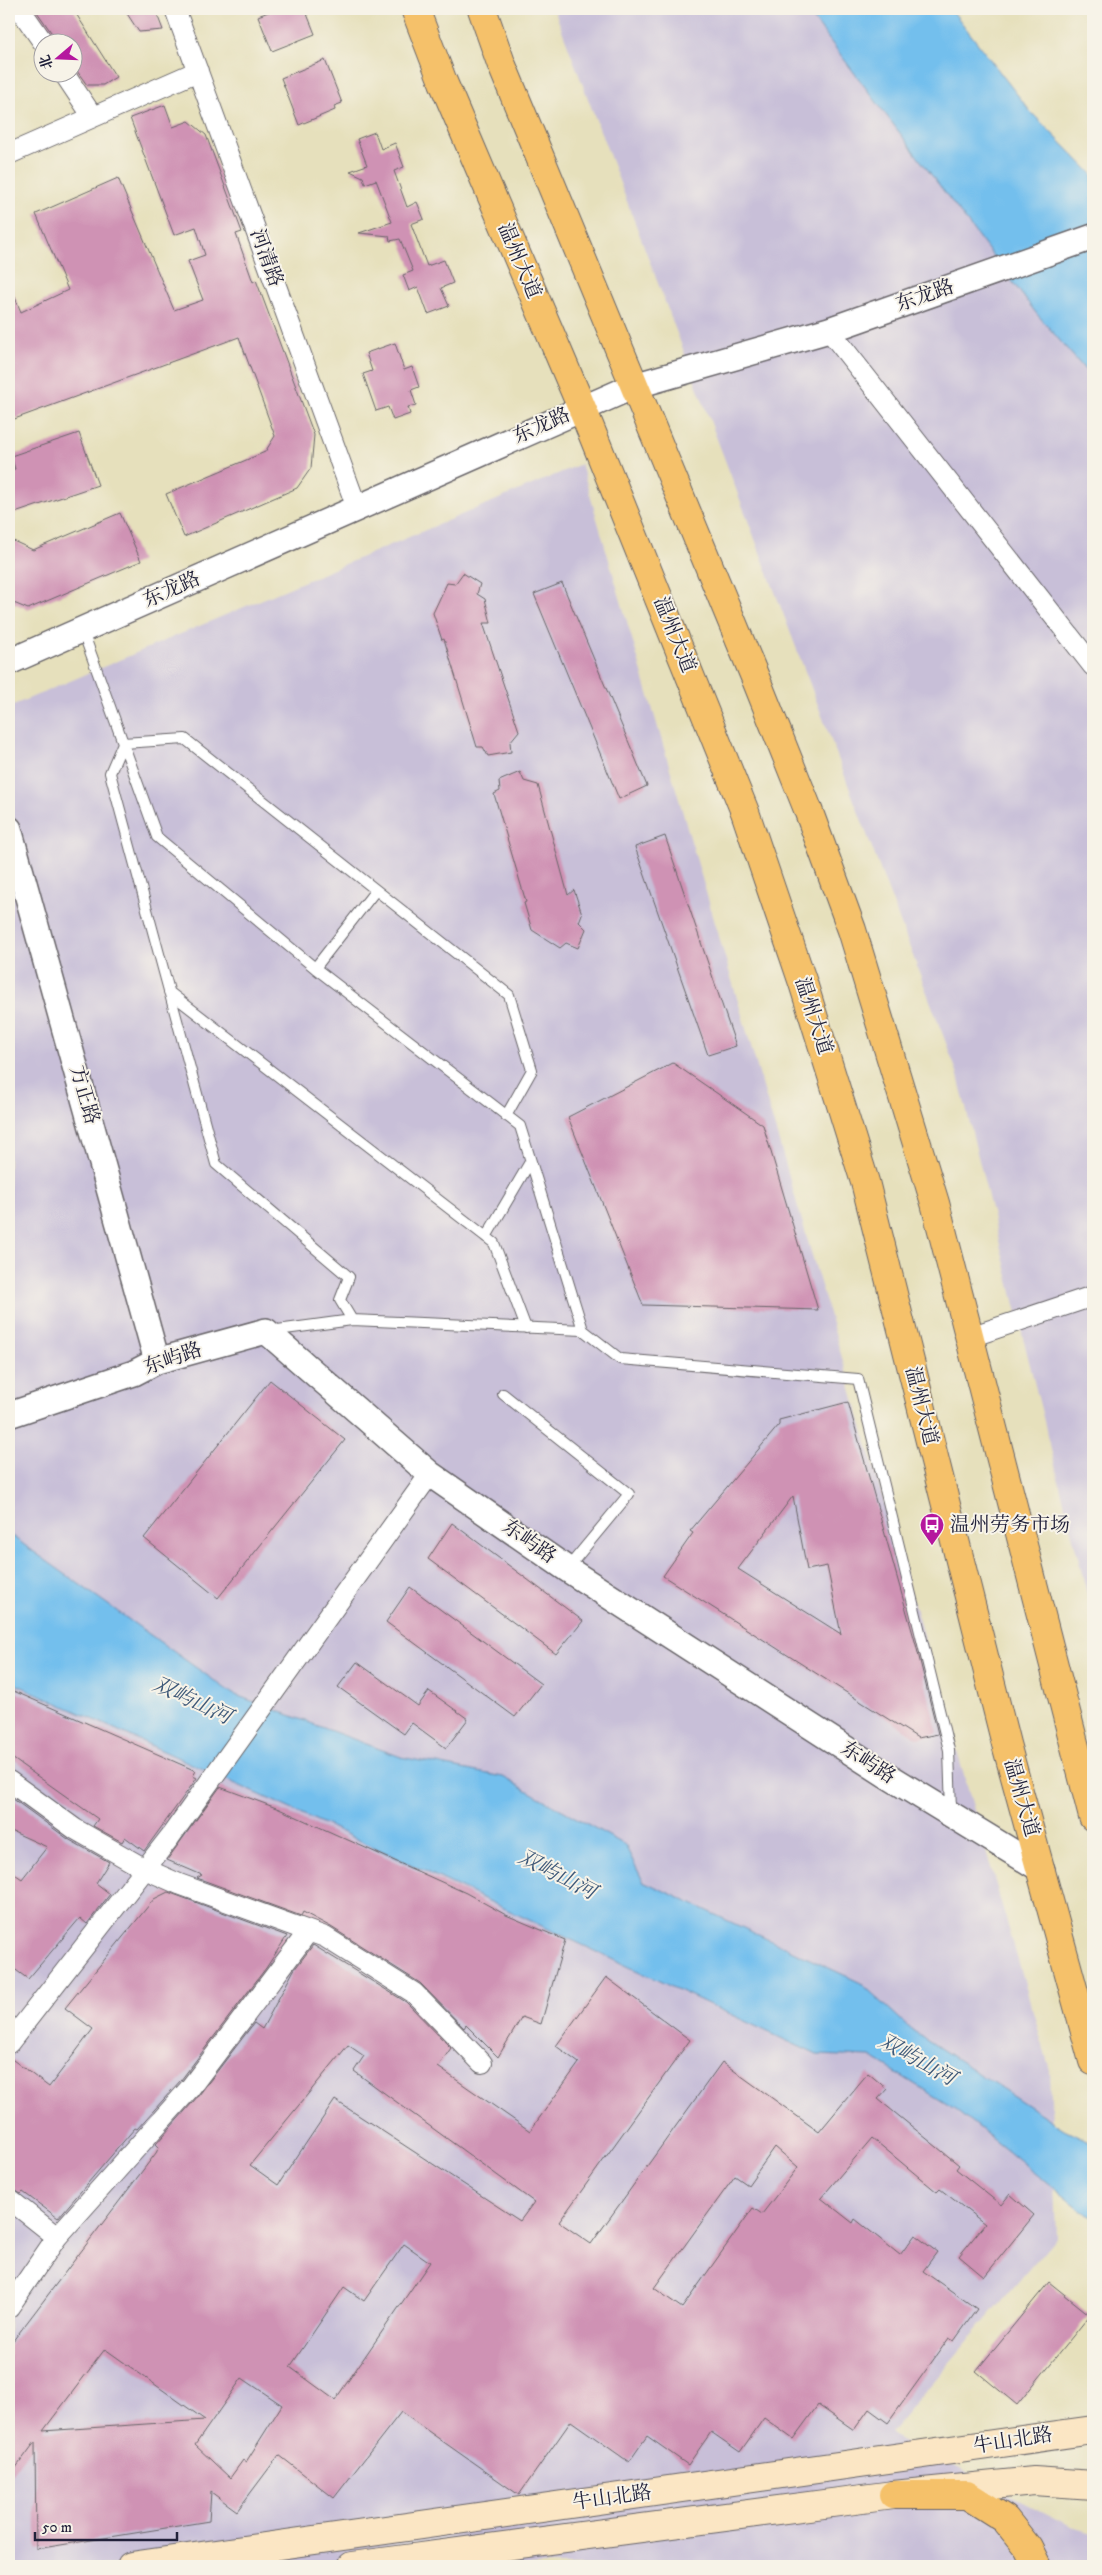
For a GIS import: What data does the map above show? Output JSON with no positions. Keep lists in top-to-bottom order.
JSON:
{
  "streets": {
    "main road": ["温州大道", "牛山北路"],
    "street": [
      "河清路",
      "东龙路",
      "方正路",
      "东屿路"
    ]
  },
  "crossings": [
    ["河清路", "东龙路"],
    ["温州大道", "东龙路"],
    ["温州大道", "东屿路"],
    ["方正路", "东屿路"]
  ],
  "water": ["双屿山河"],
  "places": {
    "bus stop": ["温州劳务市场"]
  },
  "scale_bar": "50 m",
  "north": "left"
}
